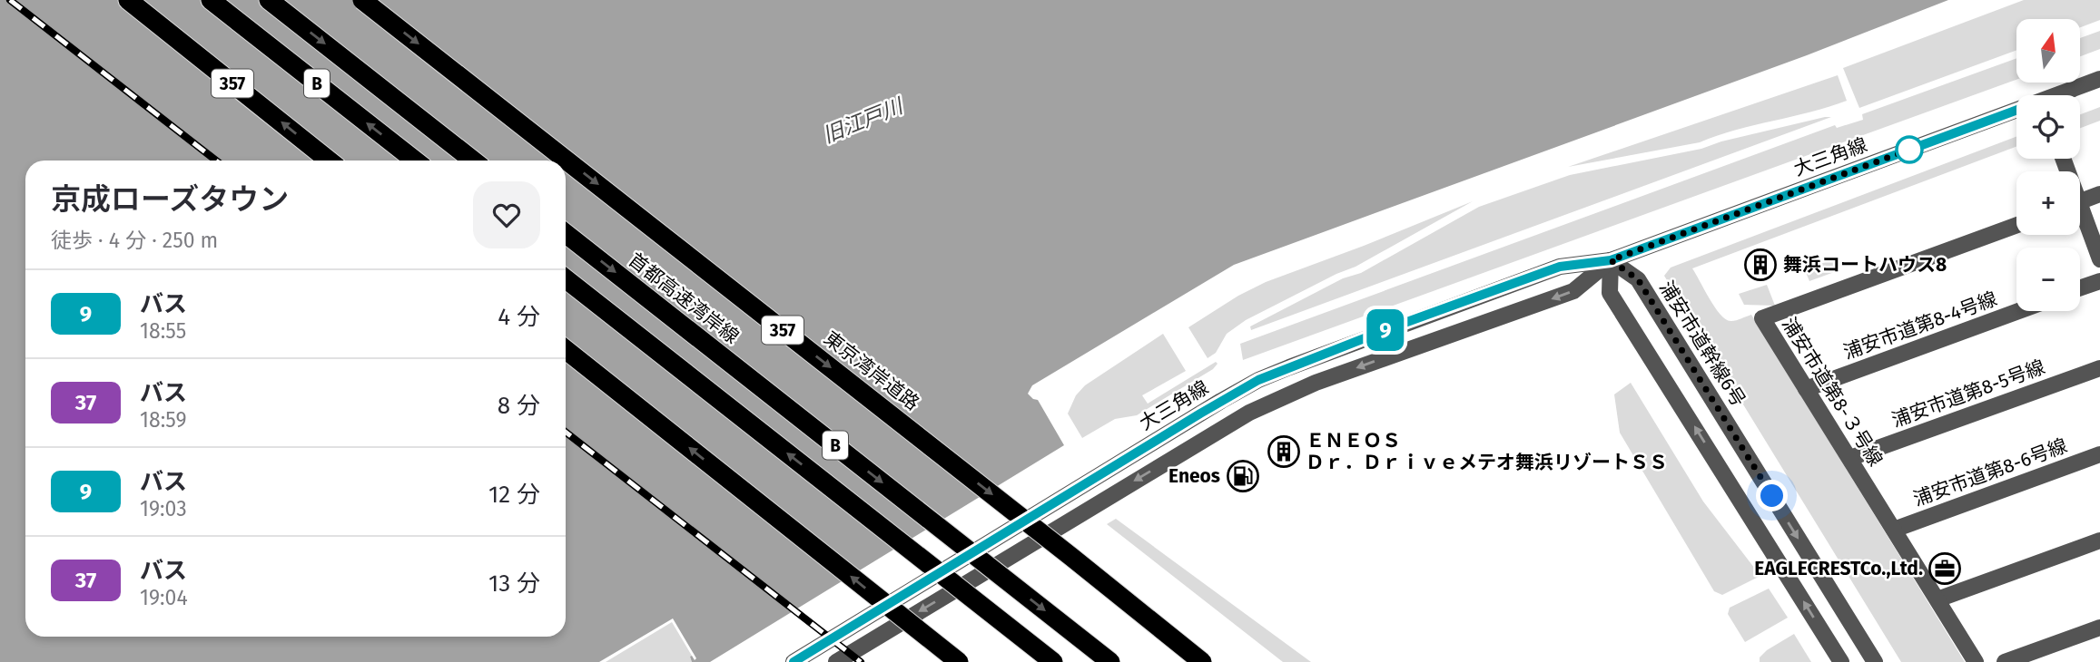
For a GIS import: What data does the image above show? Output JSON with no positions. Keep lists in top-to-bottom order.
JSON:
{
  "streets": {
    "highway": [
      "357",
      "B",
      "首都高速湾岸線",
      "東京湾岸道路"
    ],
    "street": [
      "大三角線",
      "浦安市道第8-4号線",
      "浦安市道幹線6号",
      "浦安市道第8-３号線",
      "浦安市道第8-5号線",
      "浦安市道第8-6号線"
    ]
  },
  "crossings": [
    ["大三角線", "浦安市道幹線6号"],
    ["浦安市道第8-4号線", "浦安市道第8-３号線"],
    ["浦安市道第8-３号線", "浦安市道第8-5号線"],
    ["浦安市道第8-３号線", "浦安市道第8-6号線"]
  ],
  "water": ["旧江戸川"],
  "places": {
    "building": ["舞浜コートハウス8", "ＥＮＥＯＳ Ｄｒ．Ｄｒｉｖｅメテオ舞浜リゾートＳＳ"],
    "fuel station": ["Eneos"],
    "office": ["EAGLECRESTCo.,Ltd."]
  },
  "lines": ["bus line 9"],
  "north": "top",
  "page": {
    "on_map": "9",
    "map_buttons": ["+", "−"],
    "heading": ["京成ローズタウン", "徒歩 · 4 分 · 250 m"],
    "list": [
      {
        "mark": "9",
        "name": "バス",
        "note": "18:55",
        "value": "4 分"
      },
      {
        "mark": "37",
        "name": "バス",
        "note": "18:59",
        "value": "8 分"
      },
      {
        "mark": "9",
        "name": "バス",
        "note": "19:03",
        "value": "12 分"
      },
      {
        "mark": "37",
        "name": "バス",
        "note": "19:04",
        "value": "13 分"
      }
    ]
  }
}
